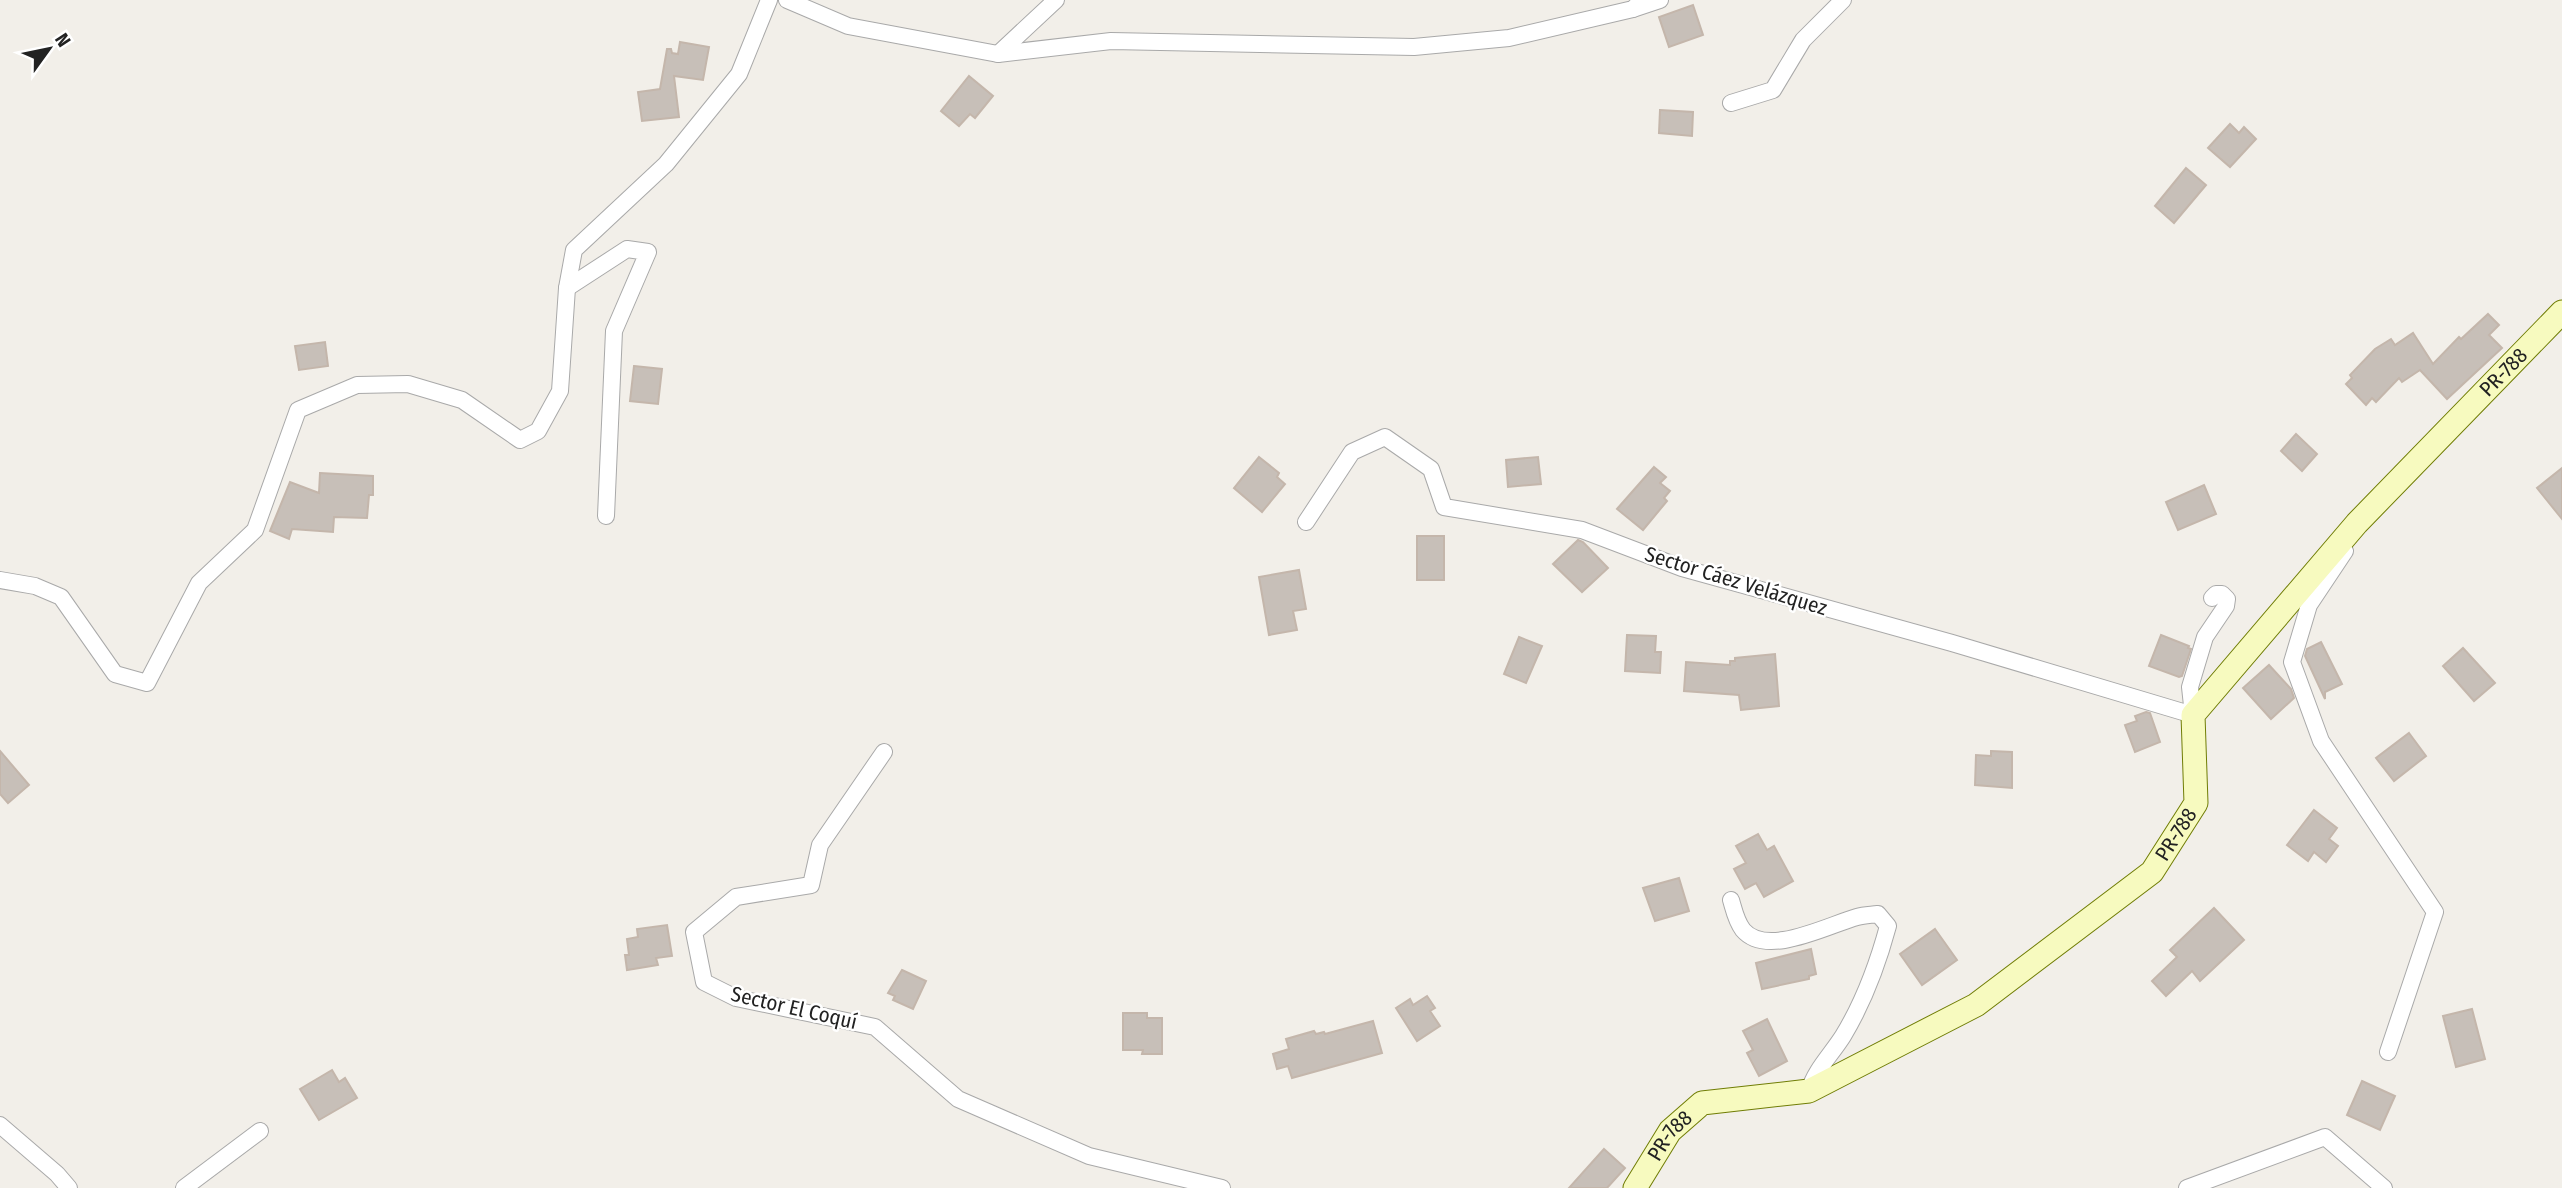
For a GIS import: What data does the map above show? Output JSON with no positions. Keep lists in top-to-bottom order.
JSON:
{
  "streets": {
    "street": ["PR-788", "Sector Cáez Velázquez", "Sector El Coquí"]
  },
  "crossings": [
    ["PR-788", "Sector Cáez Velázquez"]
  ],
  "north": "top right"
}
